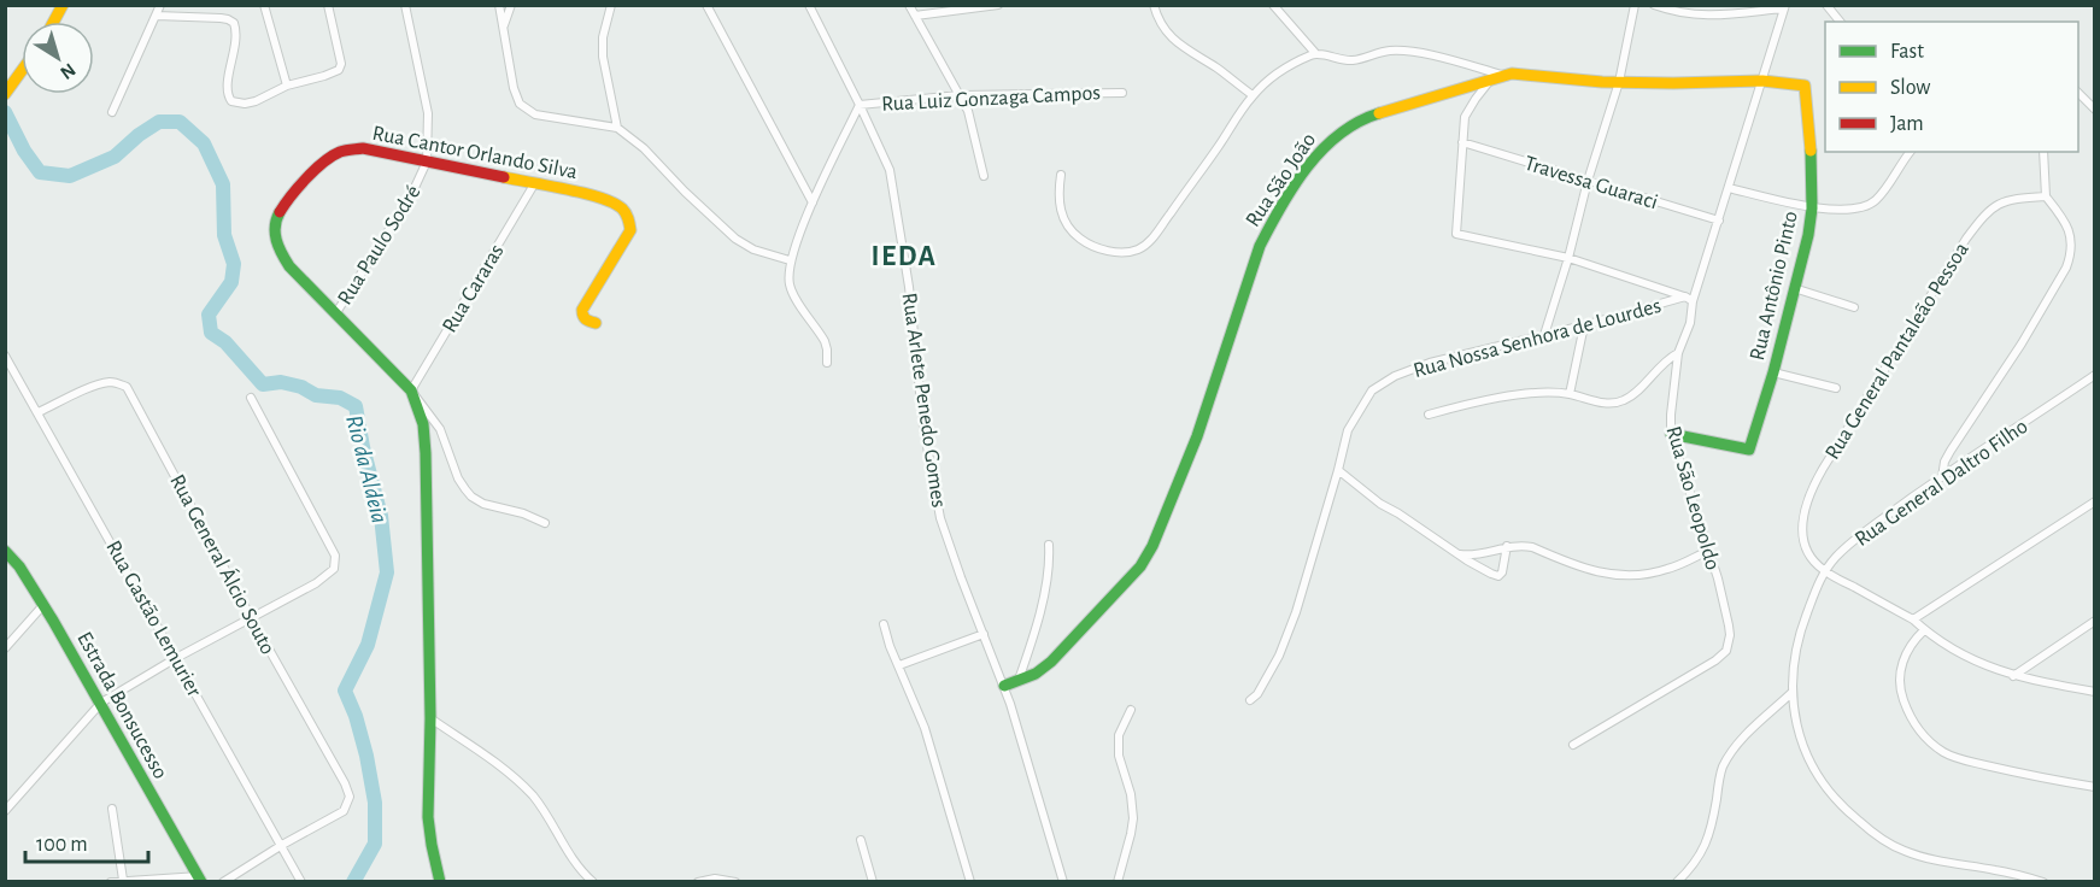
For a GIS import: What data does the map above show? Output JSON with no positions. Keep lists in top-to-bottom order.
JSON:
{
  "streets": {
    "street": [
      "Rua Luiz Gonzaga Campos",
      "Rua Cantor Orlando Silva",
      "Rua São João",
      "Travessa Guaraci",
      "Rua Paulo Sodré",
      "Rua Antônio Pinto",
      "Rua Cararas",
      "Rua Nossa Senhora de Lourdes",
      "Rua General Pantaleão Pessoa",
      "Rua Arlete Penedo Gomes",
      "Rua General Daltro Filho",
      "Rua São Leopoldo",
      "Rua General Álcio Souto",
      "Rua Gastão Lemurier",
      "Estrada Bonsucesso"
    ]
  },
  "crossings": [
    ["Rua Luiz Gonzaga Campos", "Rua Arlete Penedo Gomes"],
    ["Rua Cantor Orlando Silva", "Rua Paulo Sodré"],
    ["Rua Cantor Orlando Silva", "Rua Cararas"],
    ["Rua São João", "Rua Antônio Pinto"],
    ["Rua São João", "Rua Arlete Penedo Gomes"],
    ["Rua São João", "Rua São Leopoldo"],
    ["Travessa Guaraci", "Rua São Leopoldo"],
    ["Rua Antônio Pinto", "Rua São Leopoldo"],
    ["Rua Nossa Senhora de Lourdes", "Rua São Leopoldo"],
    ["Rua General Pantaleão Pessoa", "Rua General Daltro Filho"],
    ["Rua General Álcio Souto", "Rua Gastão Lemurier"]
  ],
  "districts": ["IEDA"],
  "water": ["Rio da Aldeia"],
  "legend": ["Fast", "Slow", "Jam"],
  "scale_bar": "100 m",
  "north": "bottom right"
}
